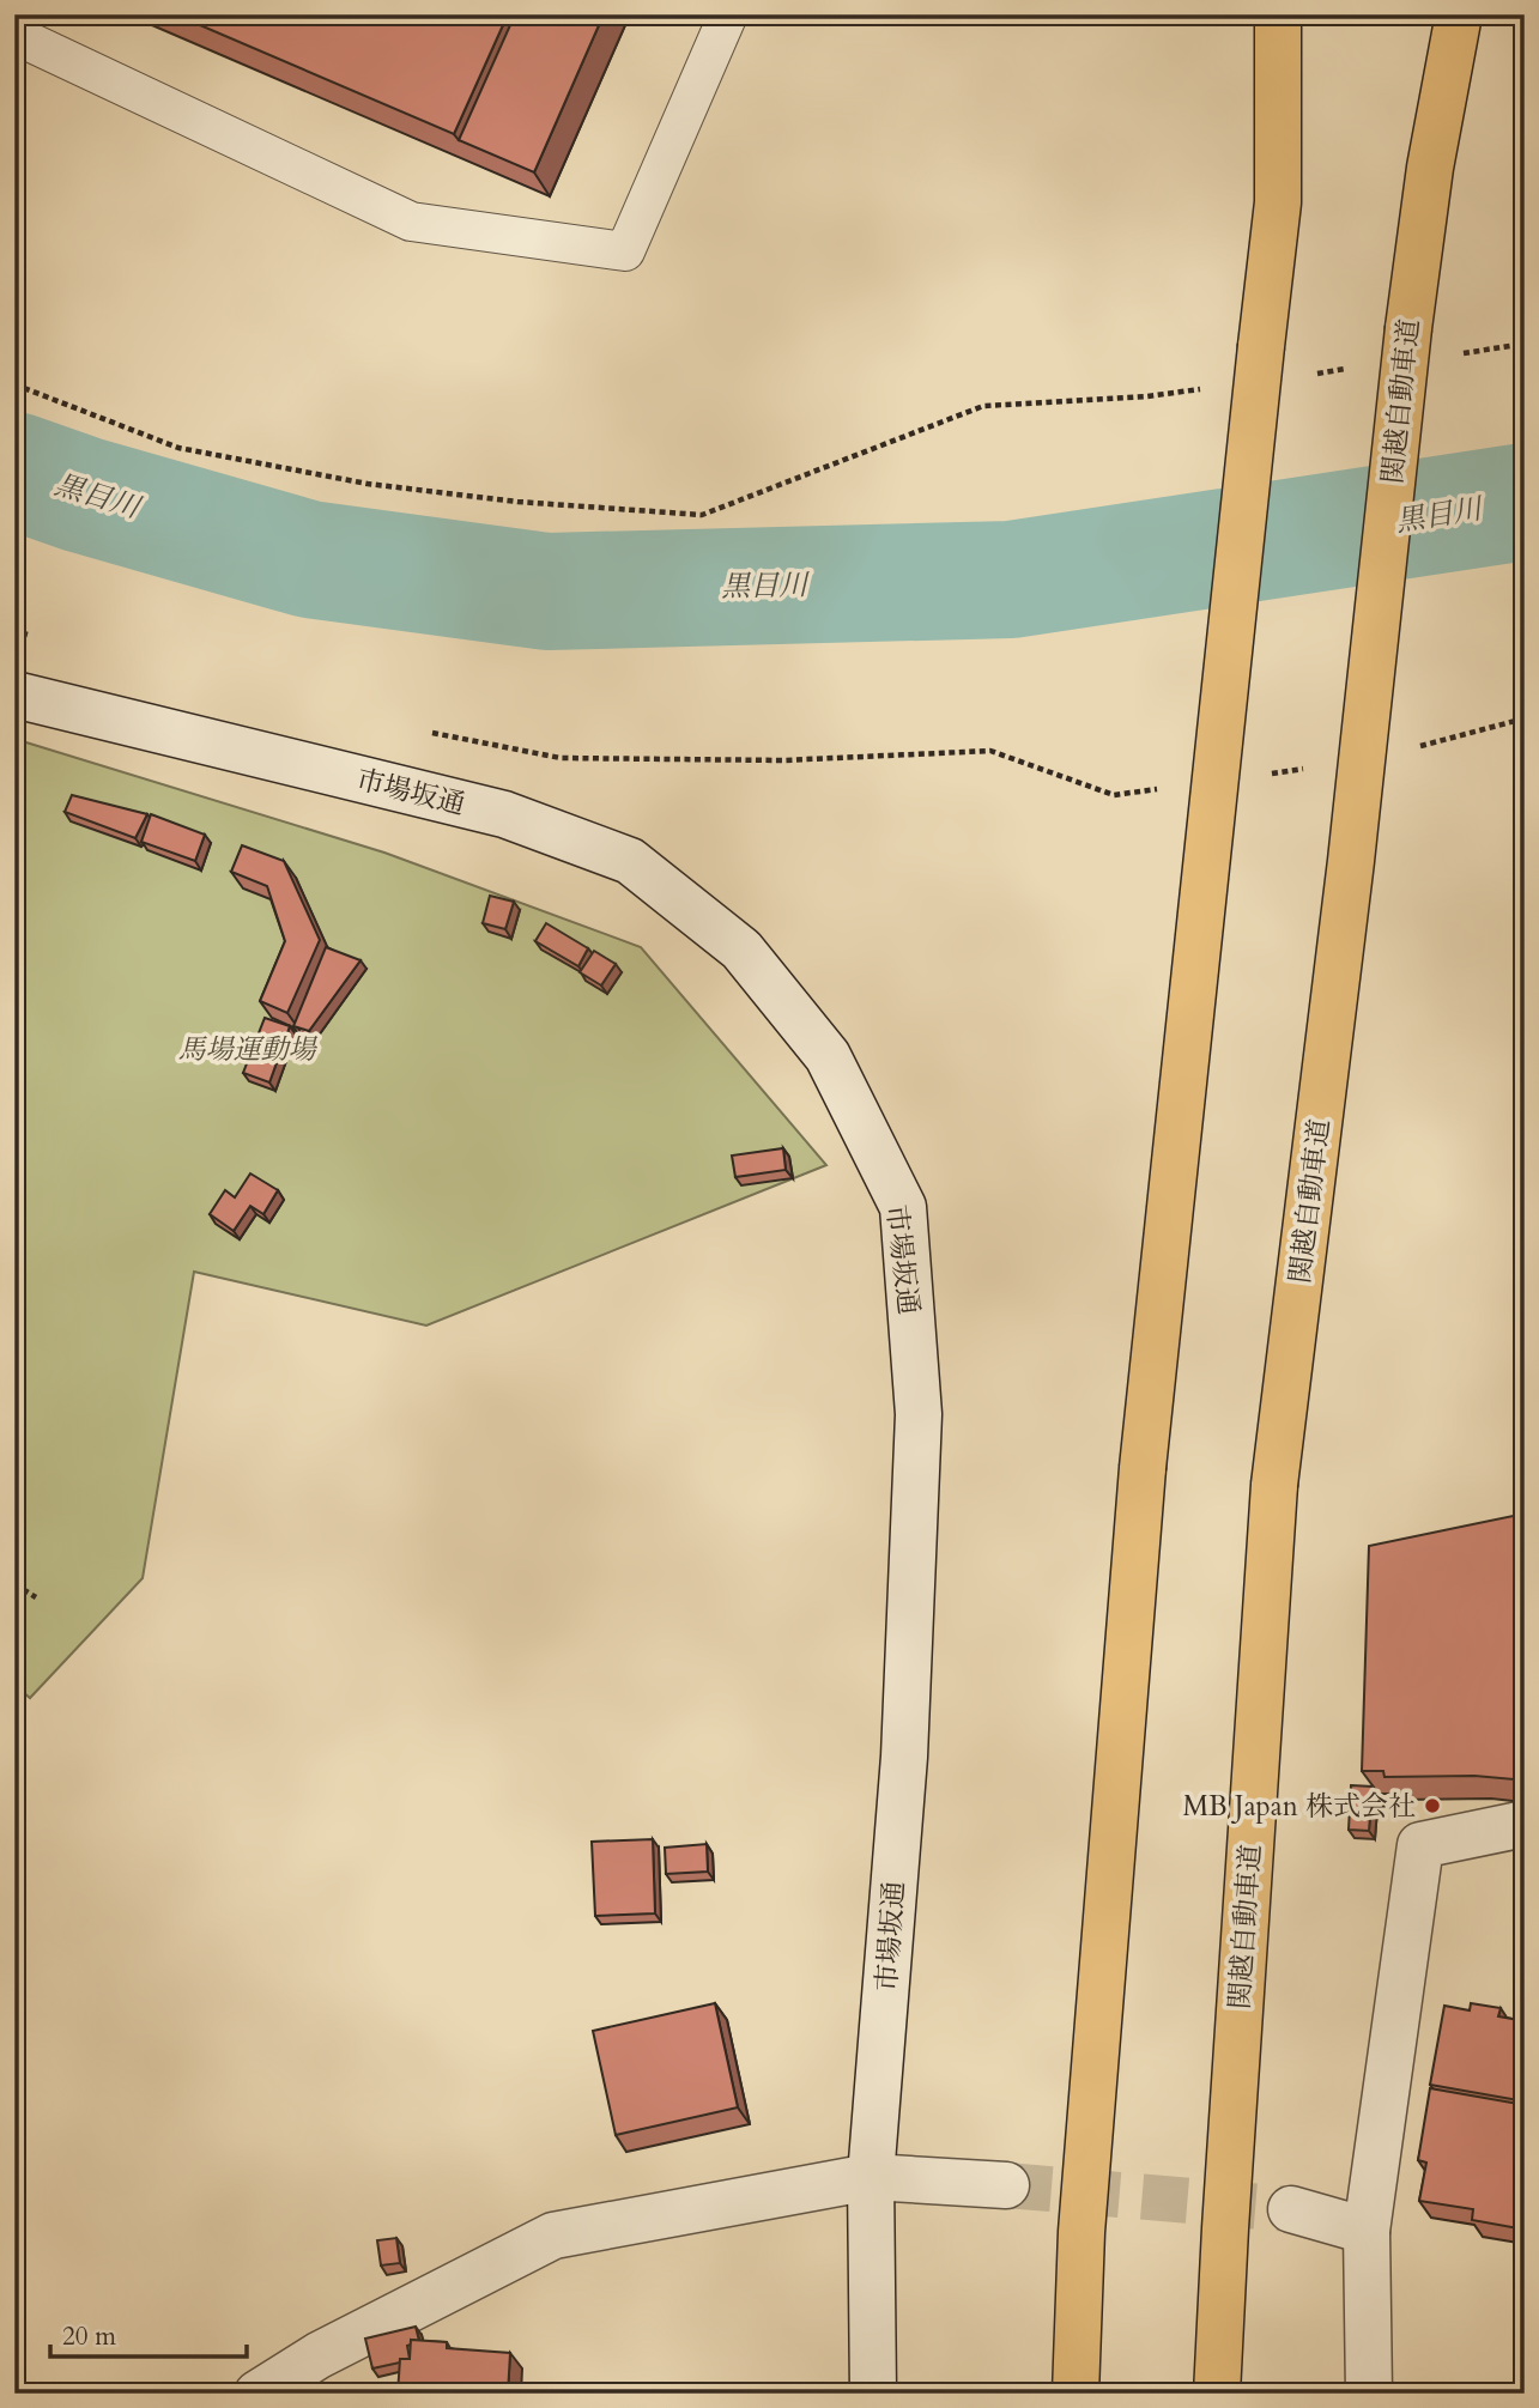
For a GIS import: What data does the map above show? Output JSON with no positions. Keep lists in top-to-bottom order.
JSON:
{
  "streets": {
    "highway": ["関越自動車道"],
    "street": ["市場坂通"]
  },
  "water": ["黒目川"],
  "parks": ["馬場運動場"],
  "places": ["MB Japan 株式会社"],
  "scale_bar": "20 m"
}
